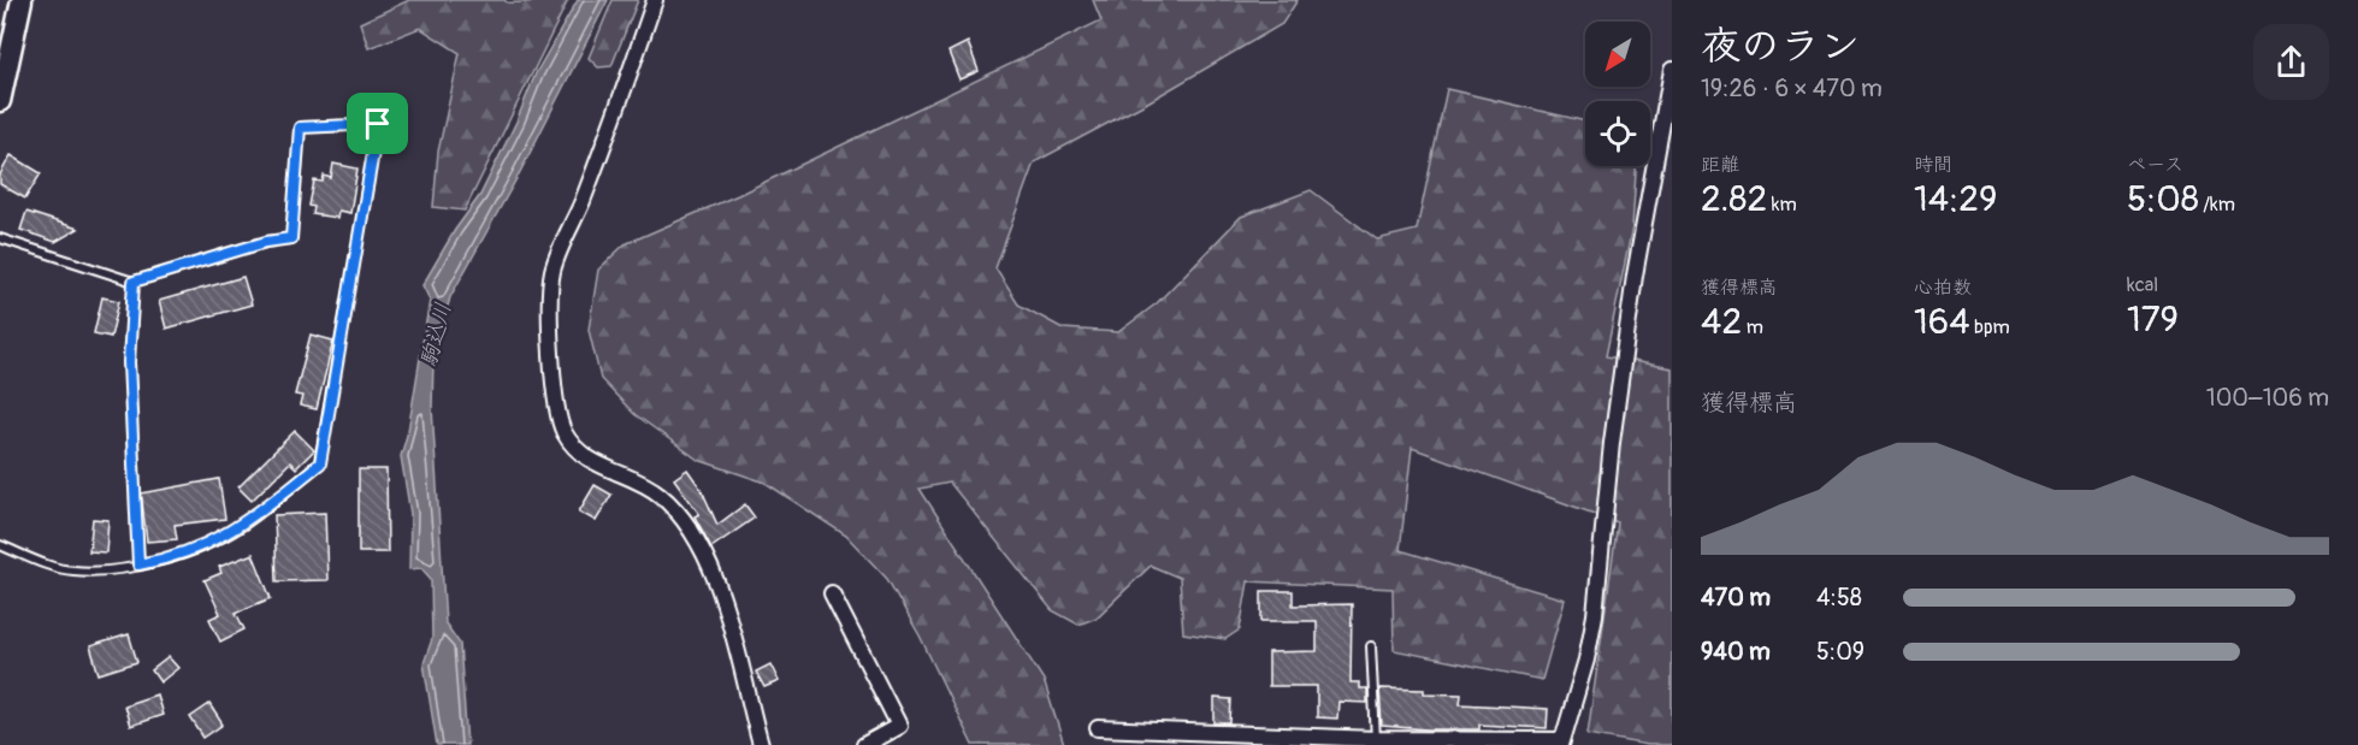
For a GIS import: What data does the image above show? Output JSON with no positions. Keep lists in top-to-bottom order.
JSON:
{
  "water": ["駒込川"],
  "north": "bottom left",
  "page": {
    "heading": ["夜のラン", "19:26 · 6 × 470 m"],
    "stats": [
      ["距離", "2.82 km"],
      ["時間", "14:29"],
      ["ペース", "5:08 /km"],
      ["獲得標高", "42 m"],
      ["心拍数", "164 bpm"],
      ["kcal", "179"]
    ],
    "chart": ["獲得標高", "100–106 m"],
    "list": [
      {
        "name": "470 m",
        "note": "4:58"
      },
      {
        "name": "940 m",
        "note": "5:09"
      }
    ]
  }
}
